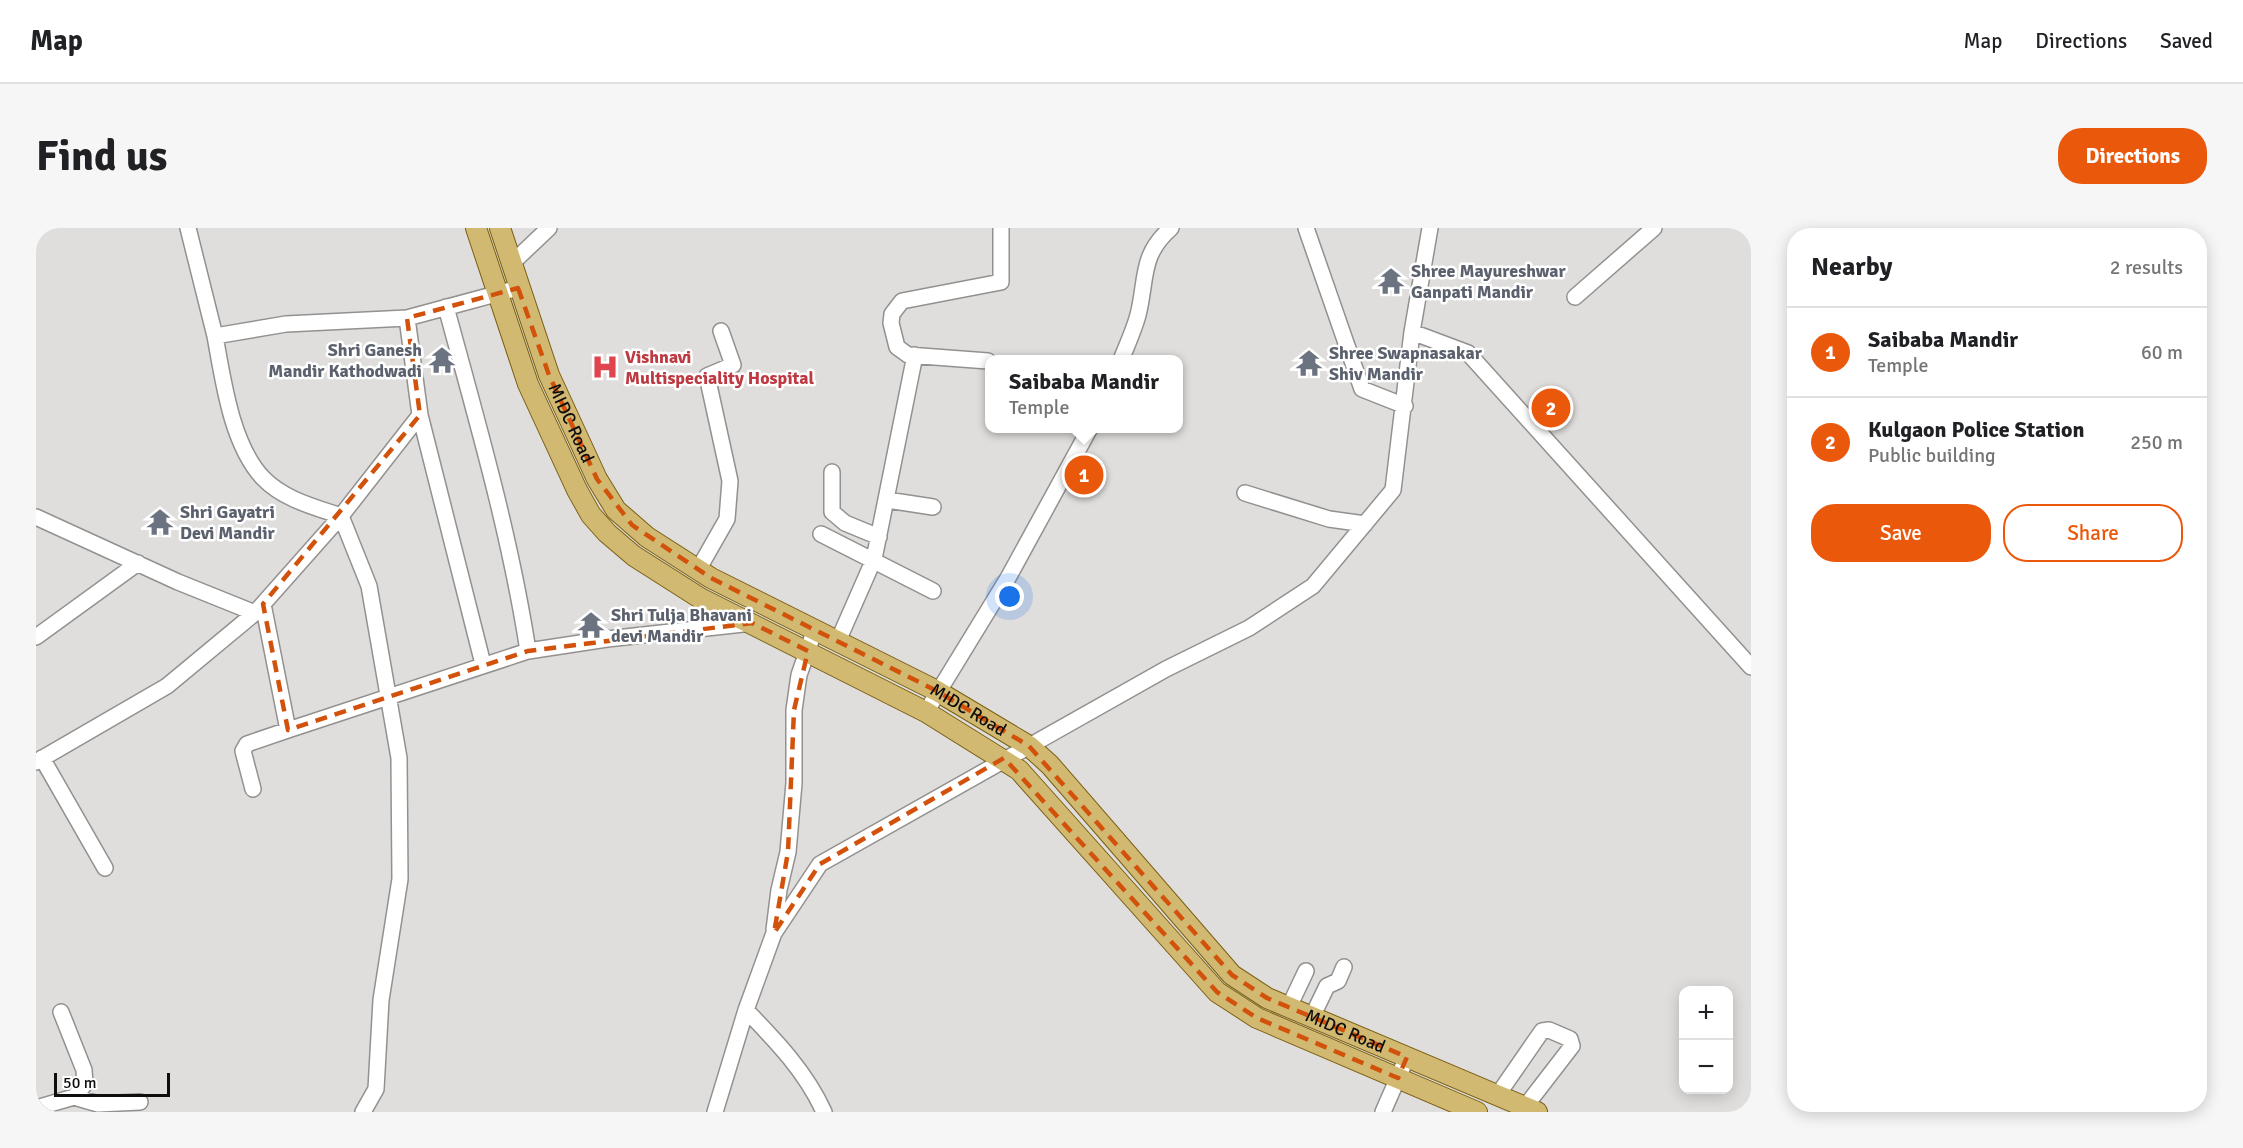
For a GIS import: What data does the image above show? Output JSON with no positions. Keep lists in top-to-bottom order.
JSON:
{
  "streets": {
    "main road": ["MIDC Road"]
  },
  "places": {
    "temple": [
      "Shree Mayureshwar Ganpati Mandir",
      "Shri Ganesh Mandir Kathodwadi",
      "Shree Swapnasakar Shiv Mandir",
      "Shri Gayatri Devi Mandir",
      "Shri Tulja Bhavani devi Mandir"
    ],
    "hospital": ["Vishnavi Multispeciality Hospital"]
  },
  "scale_bar": "50 m",
  "page": {
    "header": "Map",
    "nav": ["Map", "Directions", "Saved"],
    "buttons": [
      "Directions",
      ["Save", "Share"]
    ],
    "title": "Find us",
    "heading": ["Nearby", "2 results"],
    "list": [
      {
        "mark": "1",
        "name": "Saibaba Mandir",
        "note": "Temple",
        "value": "60 m"
      },
      {
        "mark": "2",
        "name": "Kulgaon Police Station",
        "note": "Public building",
        "value": "250 m"
      }
    ],
    "popup": ["Saibaba Mandir", "Temple"],
    "pins": ["2", "1"],
    "map_buttons": ["+", "−"],
    "scale": "50 m"
  }
}
